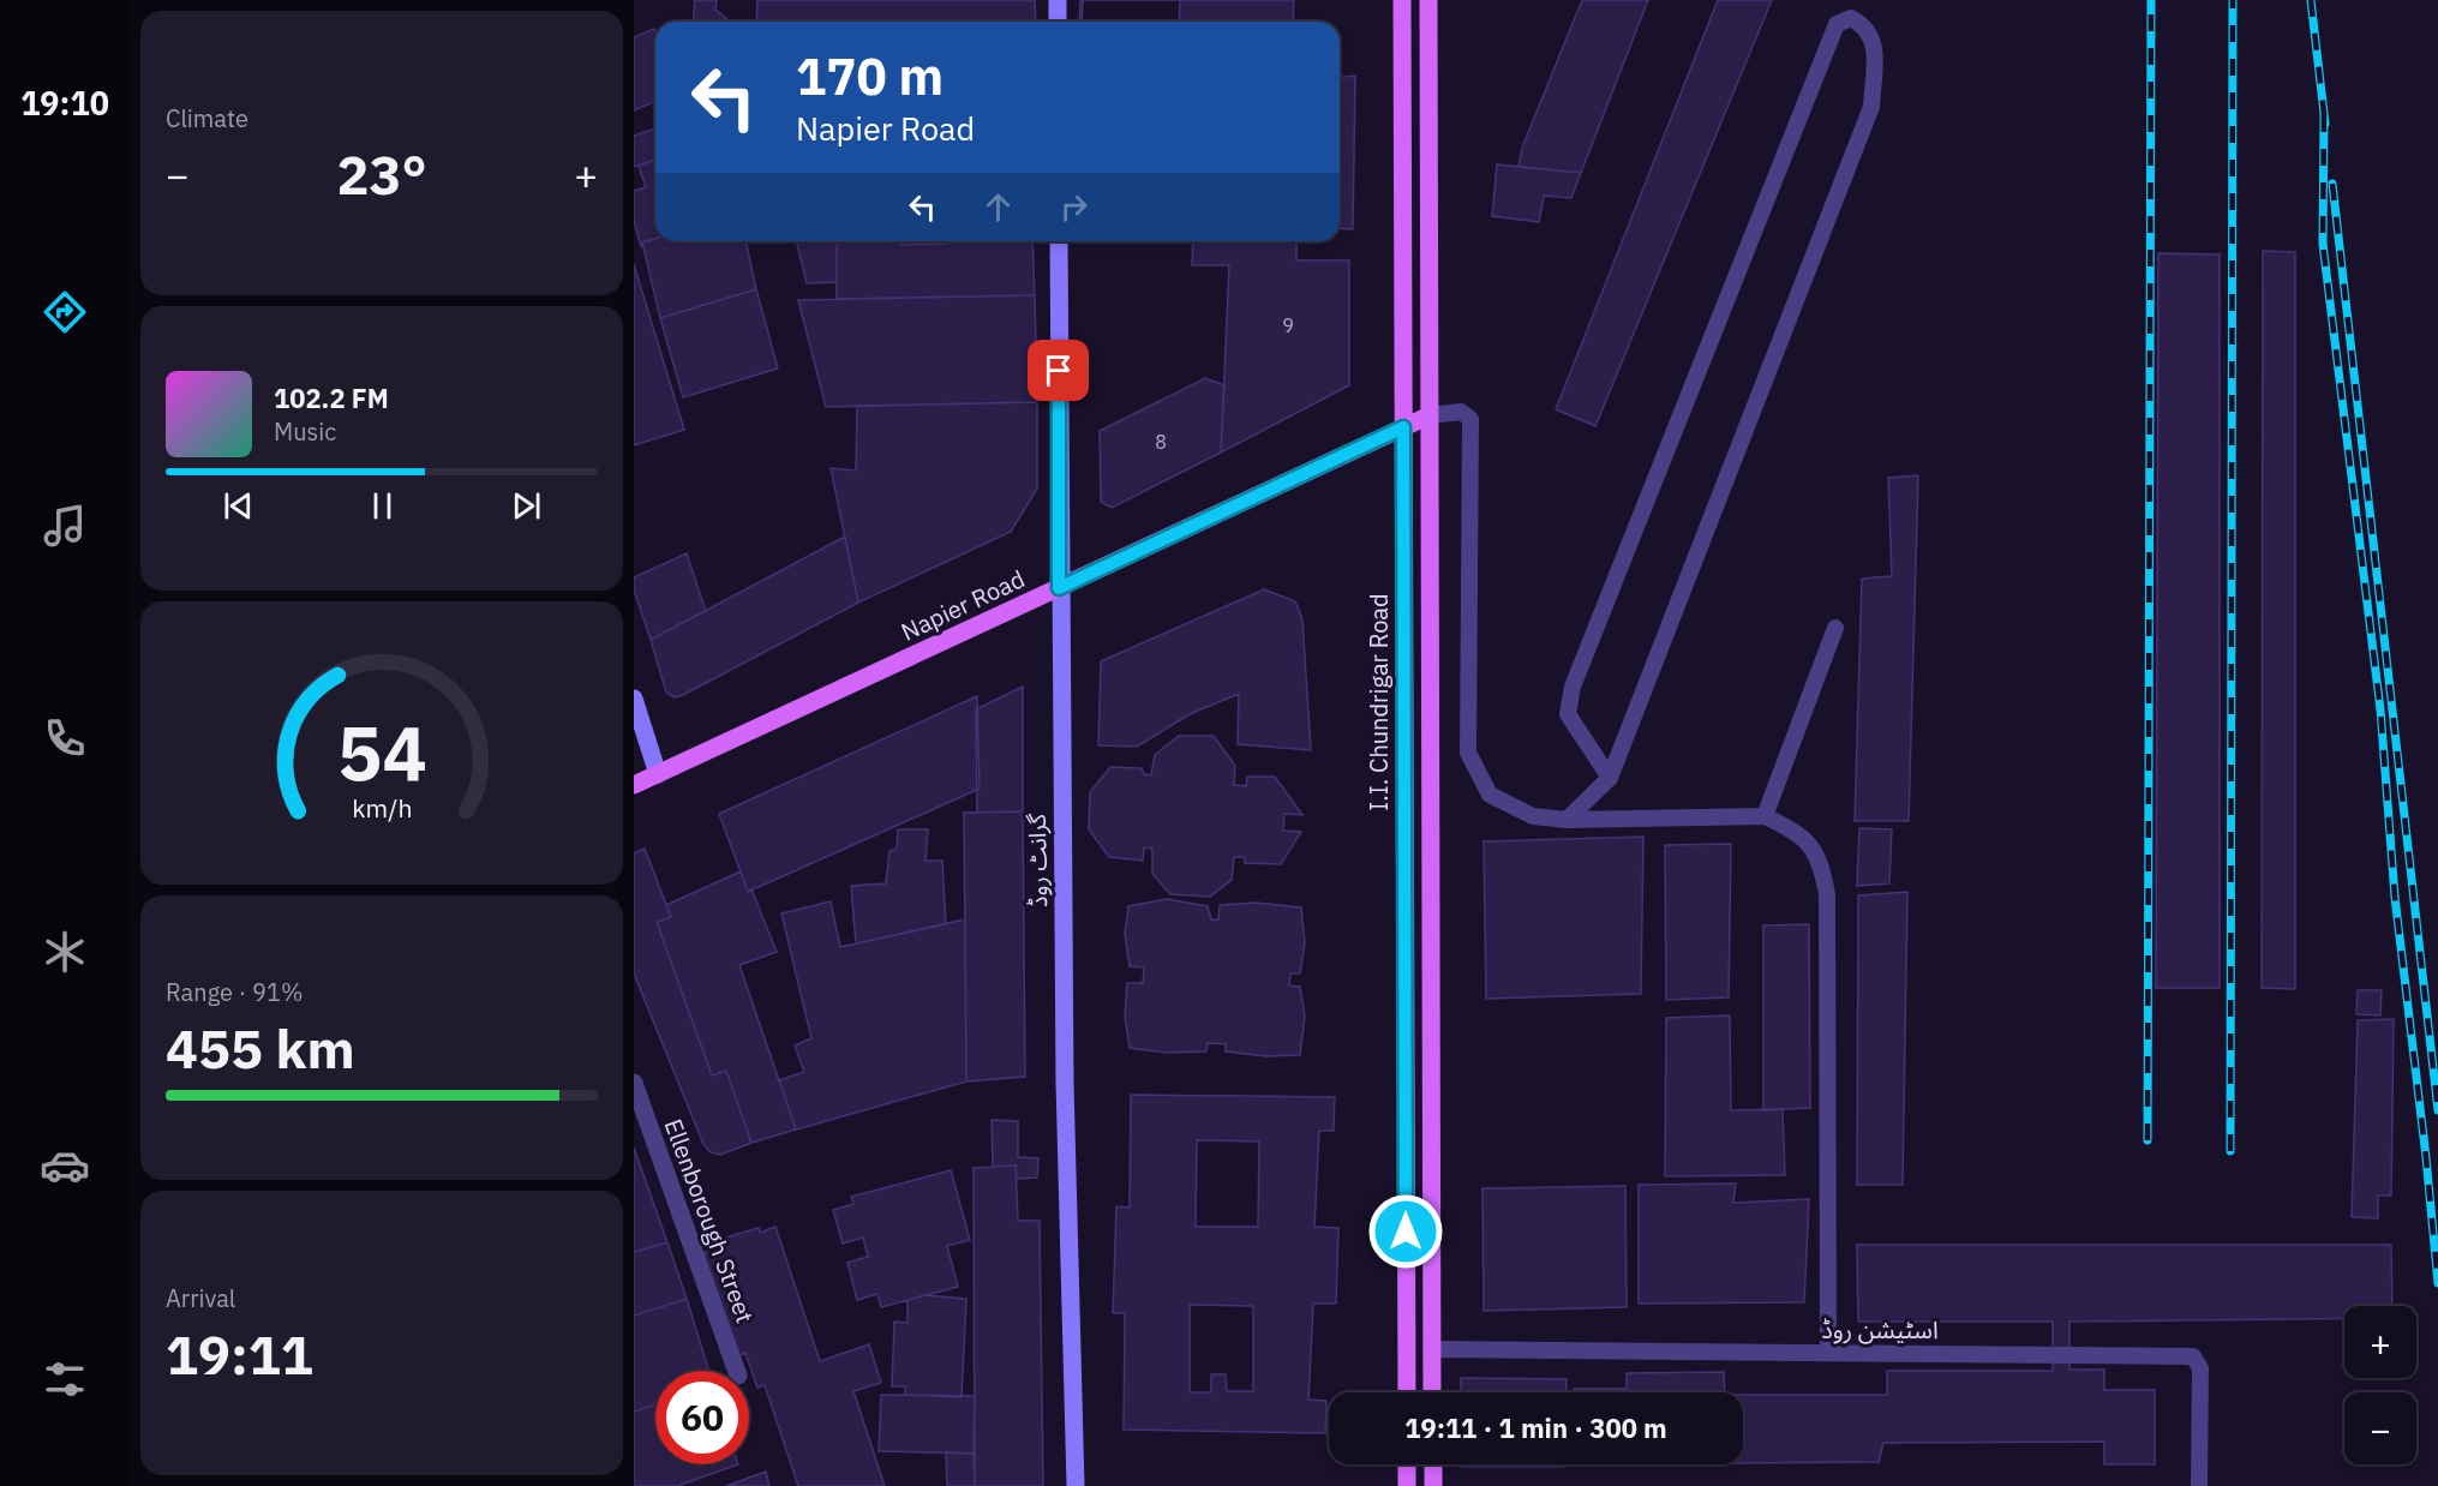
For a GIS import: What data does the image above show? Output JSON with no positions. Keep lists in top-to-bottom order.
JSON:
{
  "streets": {
    "main road": ["Napier Road", "I.I. Chundrigar Road"],
    "street": ["گرانٹ روڈ", "Ellenborough Street"],
    "lane": ["اسٹیشن روڈ"]
  },
  "crossings": [
    ["Napier Road", "I.I. Chundrigar Road"],
    ["Napier Road", "گرانٹ روڈ"]
  ],
  "house_numbers": ["9", "8"],
  "page": {
    "tabs": "19:10",
    "tile": [
      "Climate",
      ["Range · 91%", "455 km"],
      ["Arrival", "19:11"]
    ],
    "turn": ["170 m", "Napier Road"],
    "heat": ["−", "23°", "+"],
    "song": ["102.2 FM", "Music"],
    "map_buttons": ["+", "−"],
    "limit": "60",
    "trip": "19:11 · 1 min · 300 m",
    "gauge": ["54", "km/h"]
  }
}
